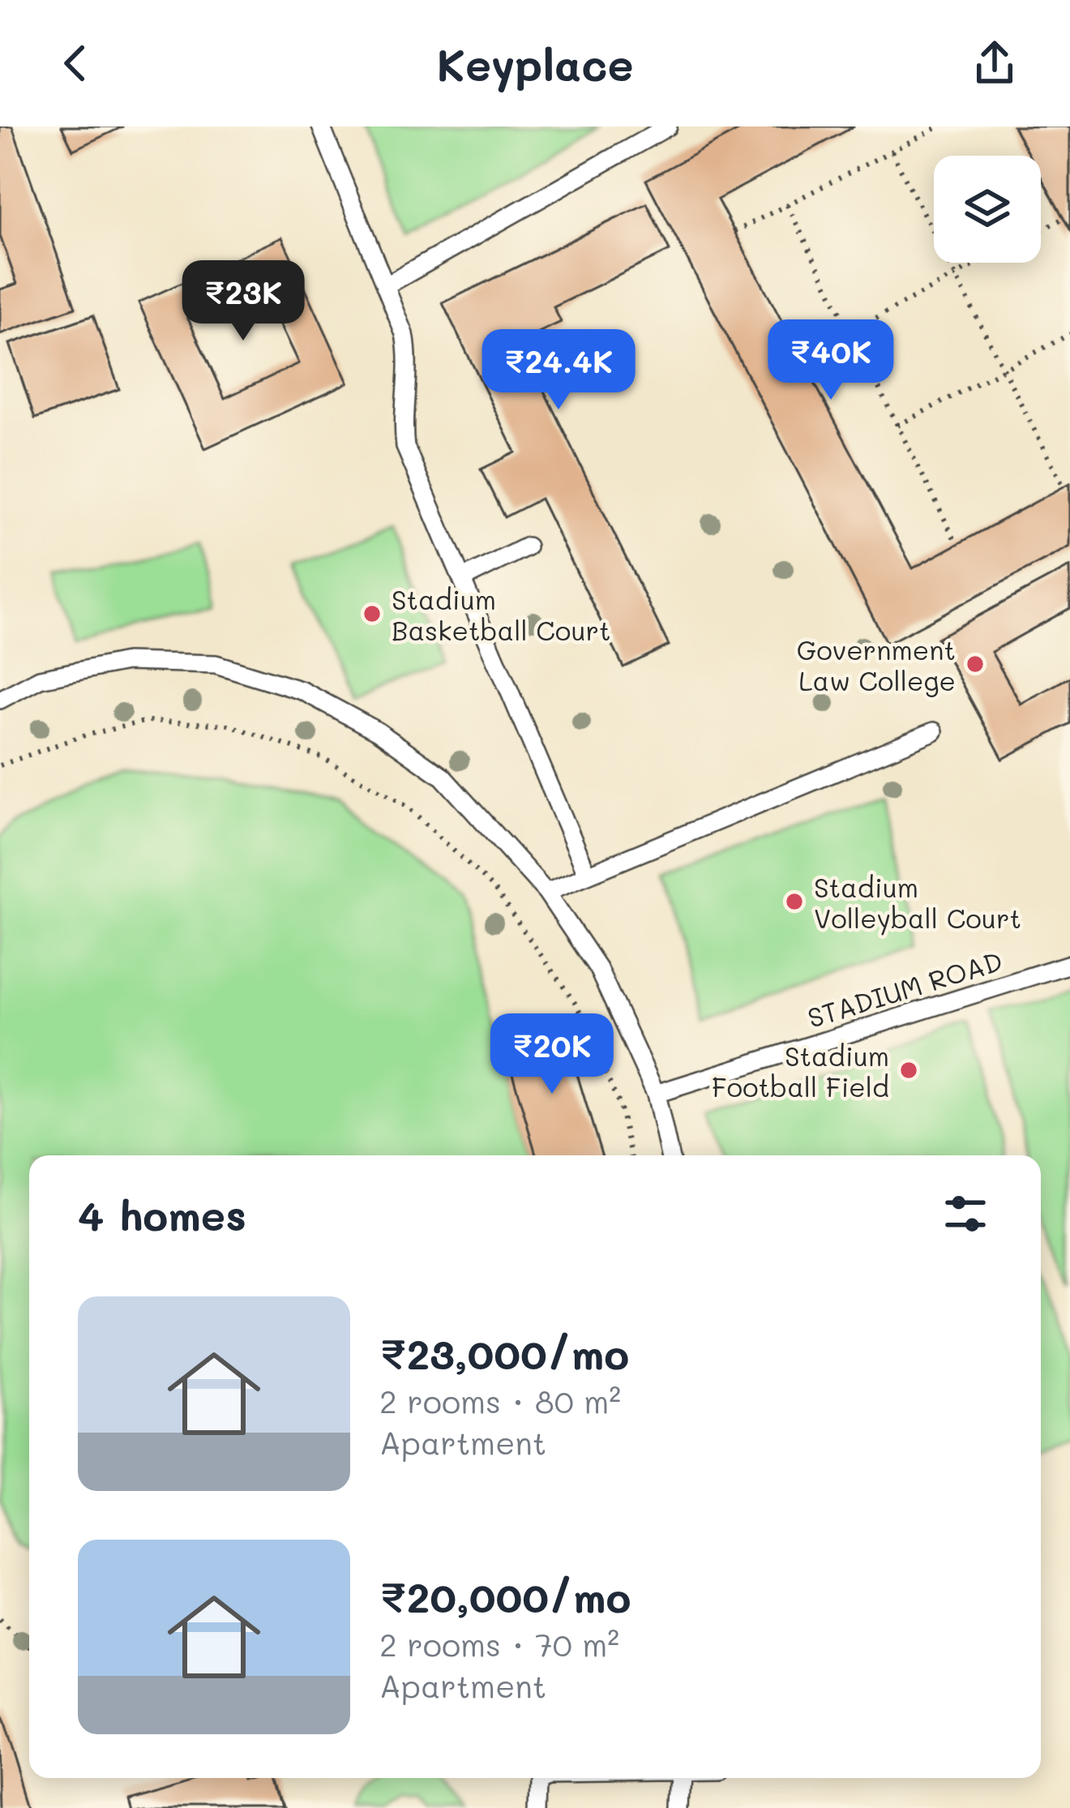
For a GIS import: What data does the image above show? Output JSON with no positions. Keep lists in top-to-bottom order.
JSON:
{
  "streets": {
    "lane": ["STADIUM ROAD"]
  },
  "places": [
    "Stadium Basketball Court",
    "Government Law College",
    "Stadium Volleyball Court",
    "Stadium Football Field"
  ],
  "page": {
    "header": "Keyplace",
    "price": [
      "₹23K",
      "₹40K",
      "₹24.4K",
      "₹20K"
    ],
    "heading": "4 homes",
    "list": [
      {
        "name": "₹23,000/mo",
        "note": "2 rooms · 80 m² · Apartment"
      },
      {
        "name": "₹20,000/mo",
        "note": "2 rooms · 70 m² · Apartment"
      }
    ]
  }
}
